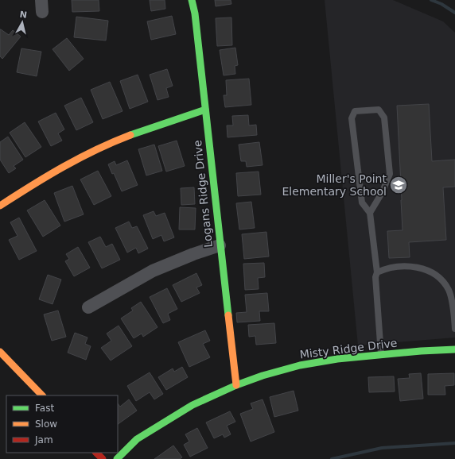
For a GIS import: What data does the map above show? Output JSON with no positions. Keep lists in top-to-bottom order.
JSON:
{
  "streets": {
    "street": ["Logans Ridge Drive", "Misty Ridge Drive"]
  },
  "crossings": [
    ["Logans Ridge Drive", "Misty Ridge Drive"]
  ],
  "places": {
    "school or university": ["Miller's Point Elementary School"]
  },
  "legend": ["Fast", "Slow", "Jam"],
  "north": "top"
}
